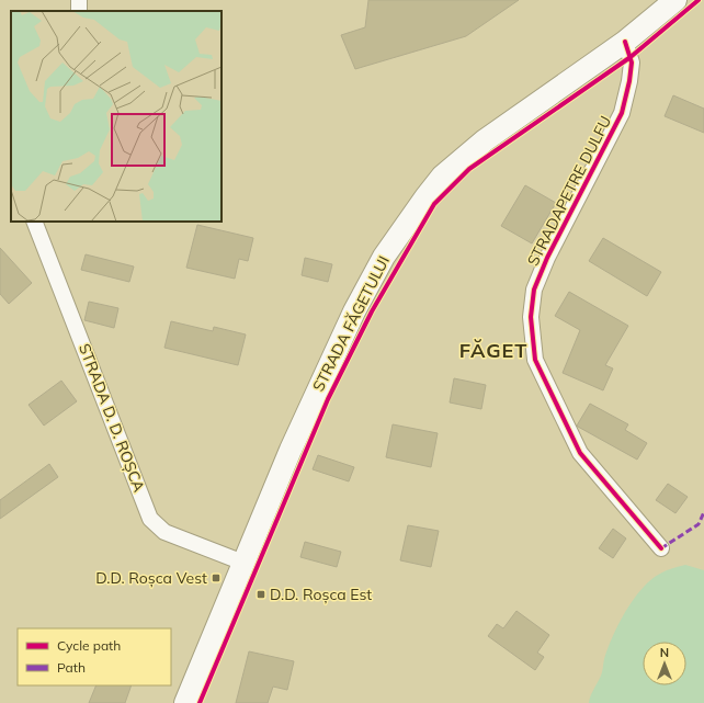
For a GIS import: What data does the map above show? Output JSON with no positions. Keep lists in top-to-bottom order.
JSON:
{
  "streets": {
    "main road": ["STRADA FĂGETULUI"],
    "street": ["STRADAPETRE DULFU", "STRADA D. D. ROȘCA"]
  },
  "crossings": [
    ["STRADAPETRE DULFU", "STRADA FĂGETULUI"],
    ["STRADA FĂGETULUI", "STRADA D. D. ROȘCA"]
  ],
  "districts": ["FĂGET"],
  "places": {
    "transit": ["D.D. Roșca Vest", "D.D. Roșca Est"]
  },
  "legend": ["Cycle path", "Path"],
  "north": "top"
}
